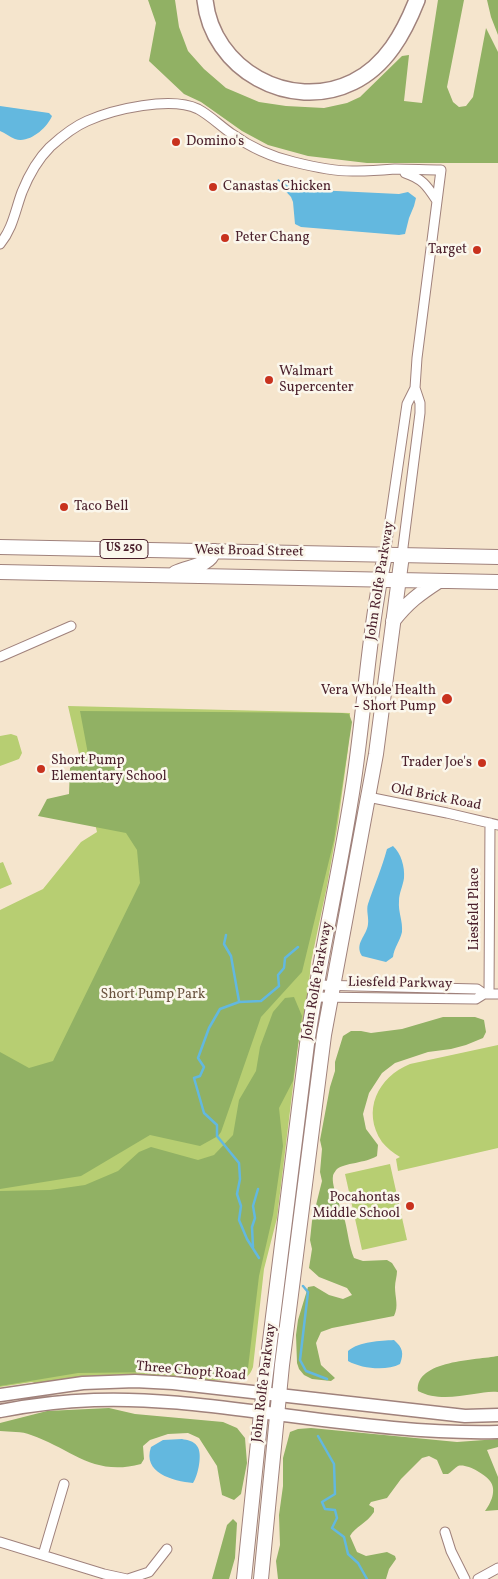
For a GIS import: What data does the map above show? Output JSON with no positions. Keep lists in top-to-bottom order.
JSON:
{
  "streets": {
    "main road": [
      "US 250",
      "West Broad Street",
      "John Rolfe Parkway",
      "Three Chopt Road"
    ],
    "street": ["Old Brick Road", "Liesfeld Place", "Liesfeld Parkway"]
  },
  "crossings": [
    ["West Broad Street", "John Rolfe Parkway"],
    ["John Rolfe Parkway", "Old Brick Road"],
    ["John Rolfe Parkway", "Liesfeld Parkway"],
    ["John Rolfe Parkway", "Three Chopt Road"],
    ["Old Brick Road", "Liesfeld Place"],
    ["Liesfeld Place", "Liesfeld Parkway"]
  ],
  "parks": ["Short Pump Park"],
  "places": [
    "Domino's",
    "Canastas Chicken",
    "Peter Chang",
    "Target",
    "Walmart Supercenter",
    "Taco Bell",
    "Vera Whole Health - Short Pump",
    "Trader Joe's",
    "Short Pump Elementary School",
    "Pocahontas Middle School"
  ]
}
